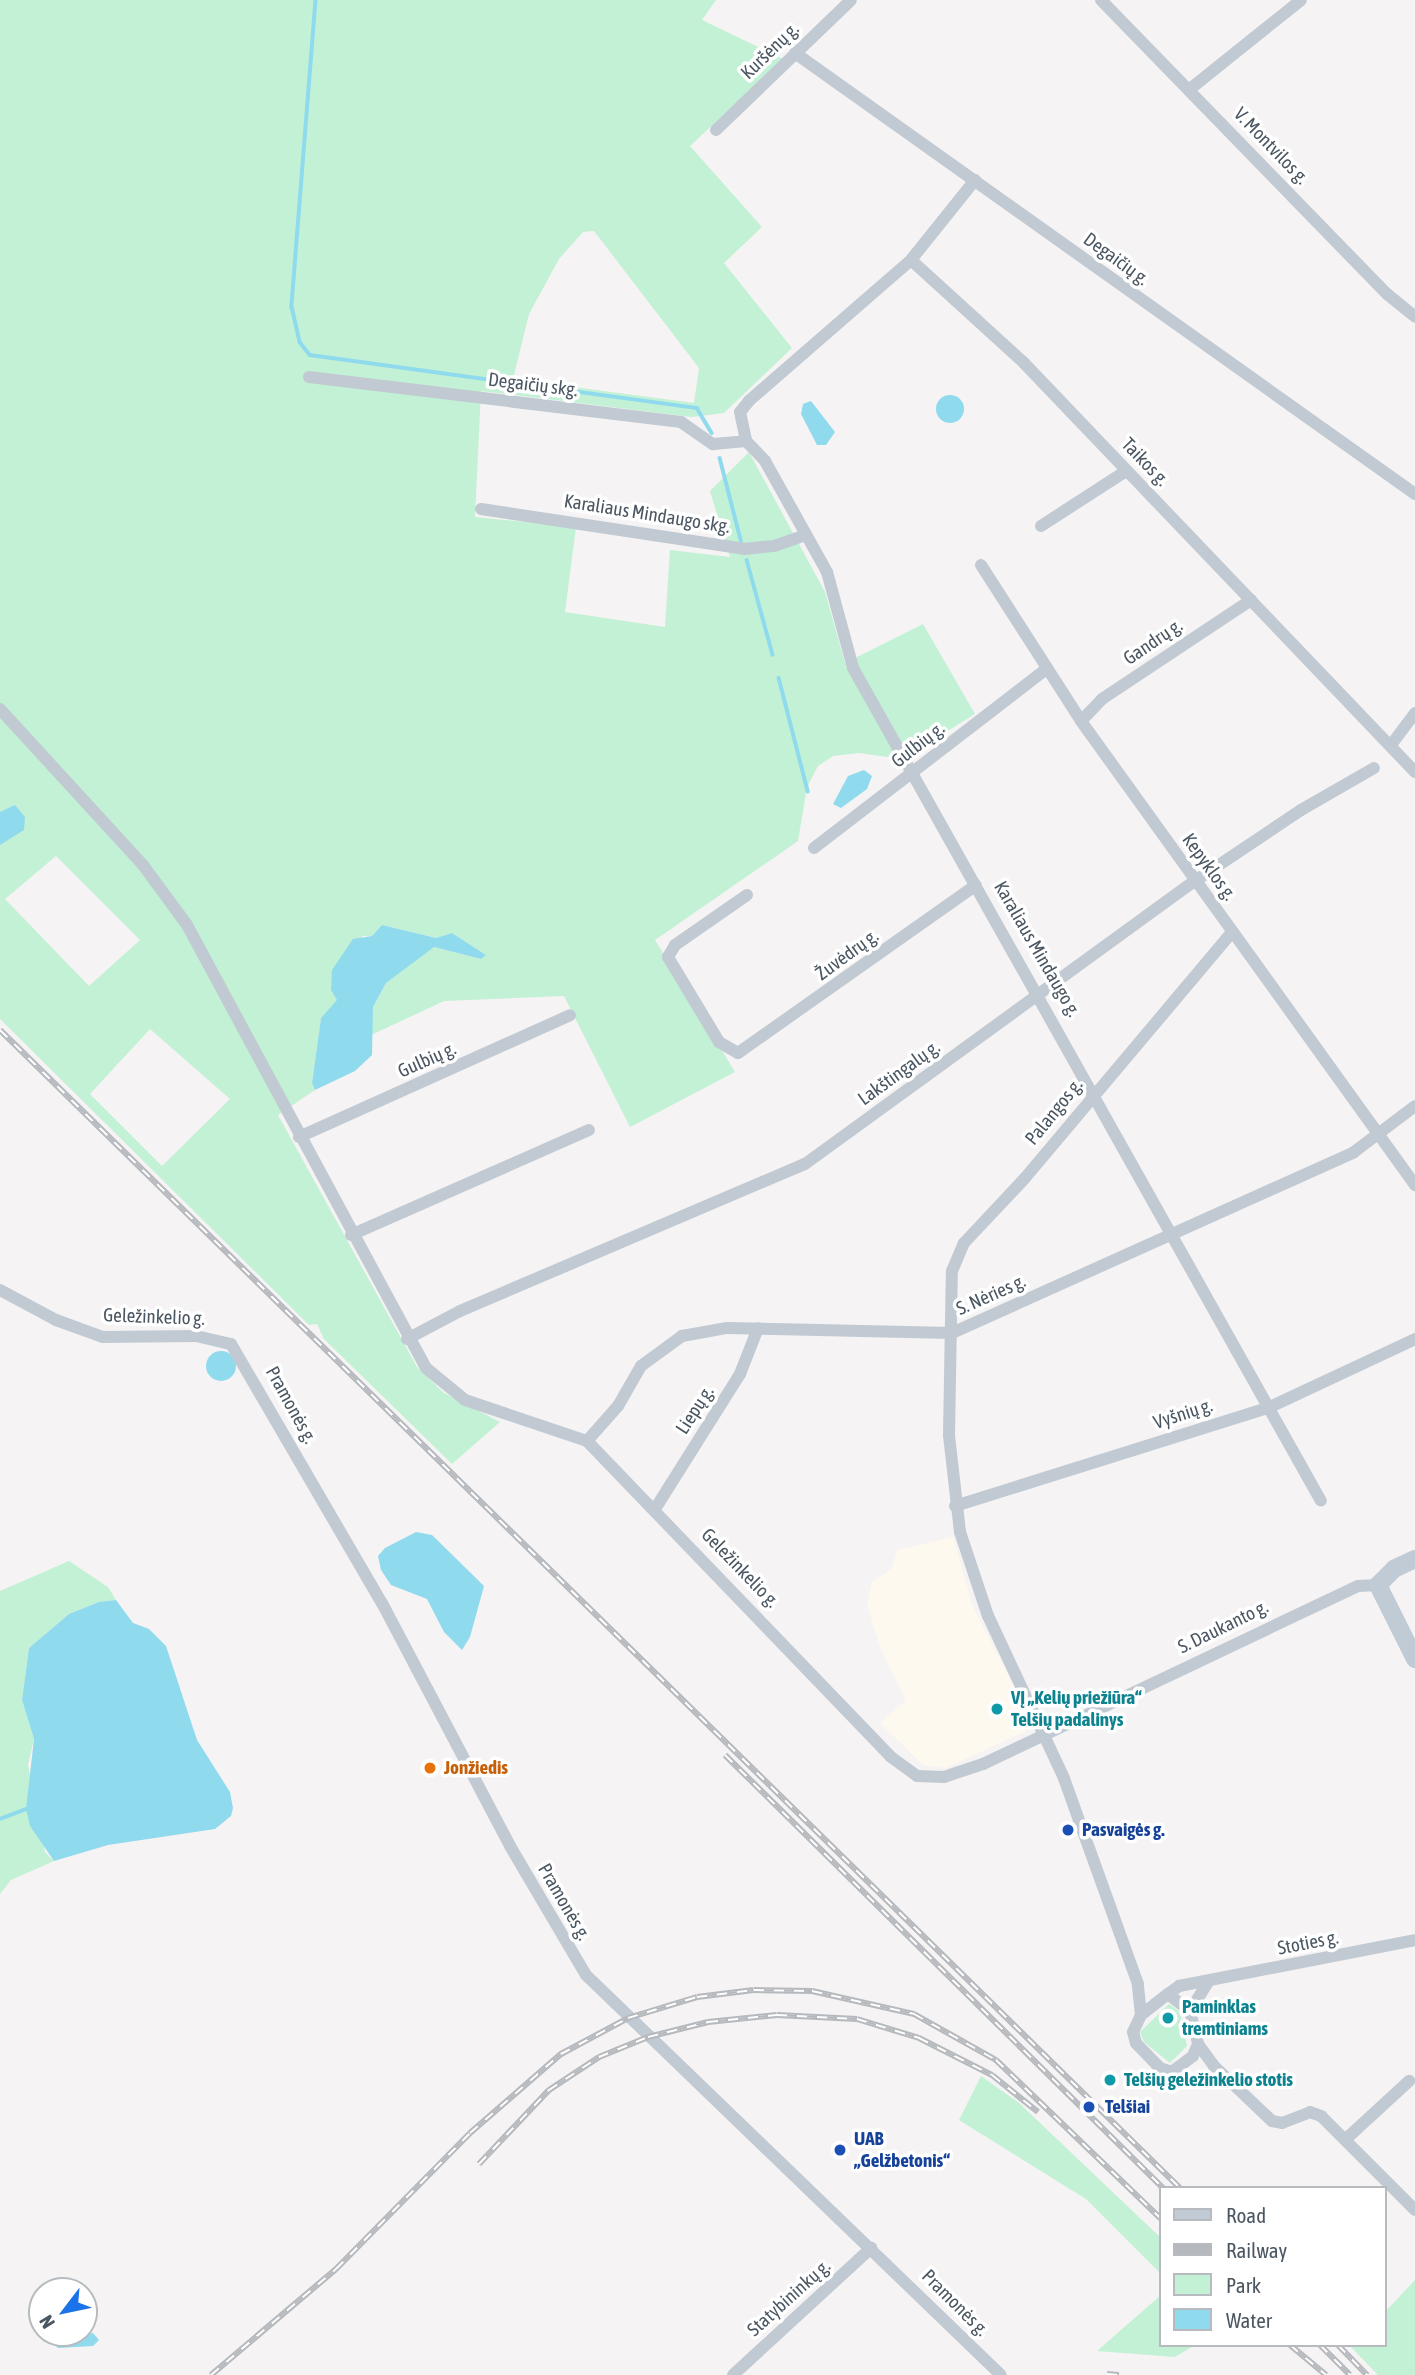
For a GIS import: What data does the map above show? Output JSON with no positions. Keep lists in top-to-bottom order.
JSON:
{
  "streets": {
    "main road": ["S. Daukanto g."],
    "street": [
      "Kuršėnų g.",
      "V. Montvilos g.",
      "Degaičių g.",
      "Degaičių skg.",
      "Taikos g.",
      "Karaliaus Mindaugo skg.",
      "Gandrų g.",
      "Gulbių g.",
      "Kepyklos g.",
      "Karaliaus Mindaugo g.",
      "Žuvėdrų g.",
      "Lakštingalų g.",
      "Palangos g.",
      "S. Nėries g.",
      "Geležinkelio g.",
      "Pramonės g.",
      "Liepų g.",
      "Vyšnių g.",
      "Stoties g.",
      "Statybininkų g."
    ]
  },
  "crossings": [
    ["Kuršėnų g.", "Degaičių g."],
    ["Degaičių skg.", "Karaliaus Mindaugo g."],
    ["Taikos g.", "Gandrų g."],
    ["Taikos g.", "Karaliaus Mindaugo g."],
    ["Karaliaus Mindaugo skg.", "Karaliaus Mindaugo g."],
    ["Gandrų g.", "Kepyklos g."],
    ["Gulbių g.", "Kepyklos g."],
    ["Gulbių g.", "Karaliaus Mindaugo g."],
    ["Gulbių g.", "Geležinkelio g."],
    ["Kepyklos g.", "Lakštingalų g."],
    ["Kepyklos g.", "Palangos g."],
    ["Kepyklos g.", "S. Nėries g."],
    ["Karaliaus Mindaugo g.", "Žuvėdrų g."],
    ["Karaliaus Mindaugo g.", "Lakštingalų g."],
    ["Karaliaus Mindaugo g.", "Palangos g."],
    ["Karaliaus Mindaugo g.", "S. Nėries g."],
    ["Karaliaus Mindaugo g.", "Vyšnių g."],
    ["Lakštingalų g.", "Geležinkelio g."],
    ["Palangos g.", "S. Nėries g."],
    ["S. Nėries g.", "Geležinkelio g."],
    ["S. Nėries g.", "Liepų g."],
    ["Geležinkelio g.", "Pramonės g."],
    ["Geležinkelio g.", "Liepų g."],
    ["Geležinkelio g.", "S. Daukanto g."],
    ["Pramonės g.", "Statybininkų g."]
  ],
  "places": [
    "VĮ „Kelių priežiūra“ Telšių padalinys",
    "Jonžiedis",
    "Pasvaigės g.",
    "Paminklas tremtiniams",
    "Telšių geležinkelio stotis",
    "Telšiai",
    "UAB „Gelžbetonis“"
  ],
  "legend": [
    "Road",
    "Railway",
    "Park",
    "Water"
  ],
  "north": "bottom left"
}
